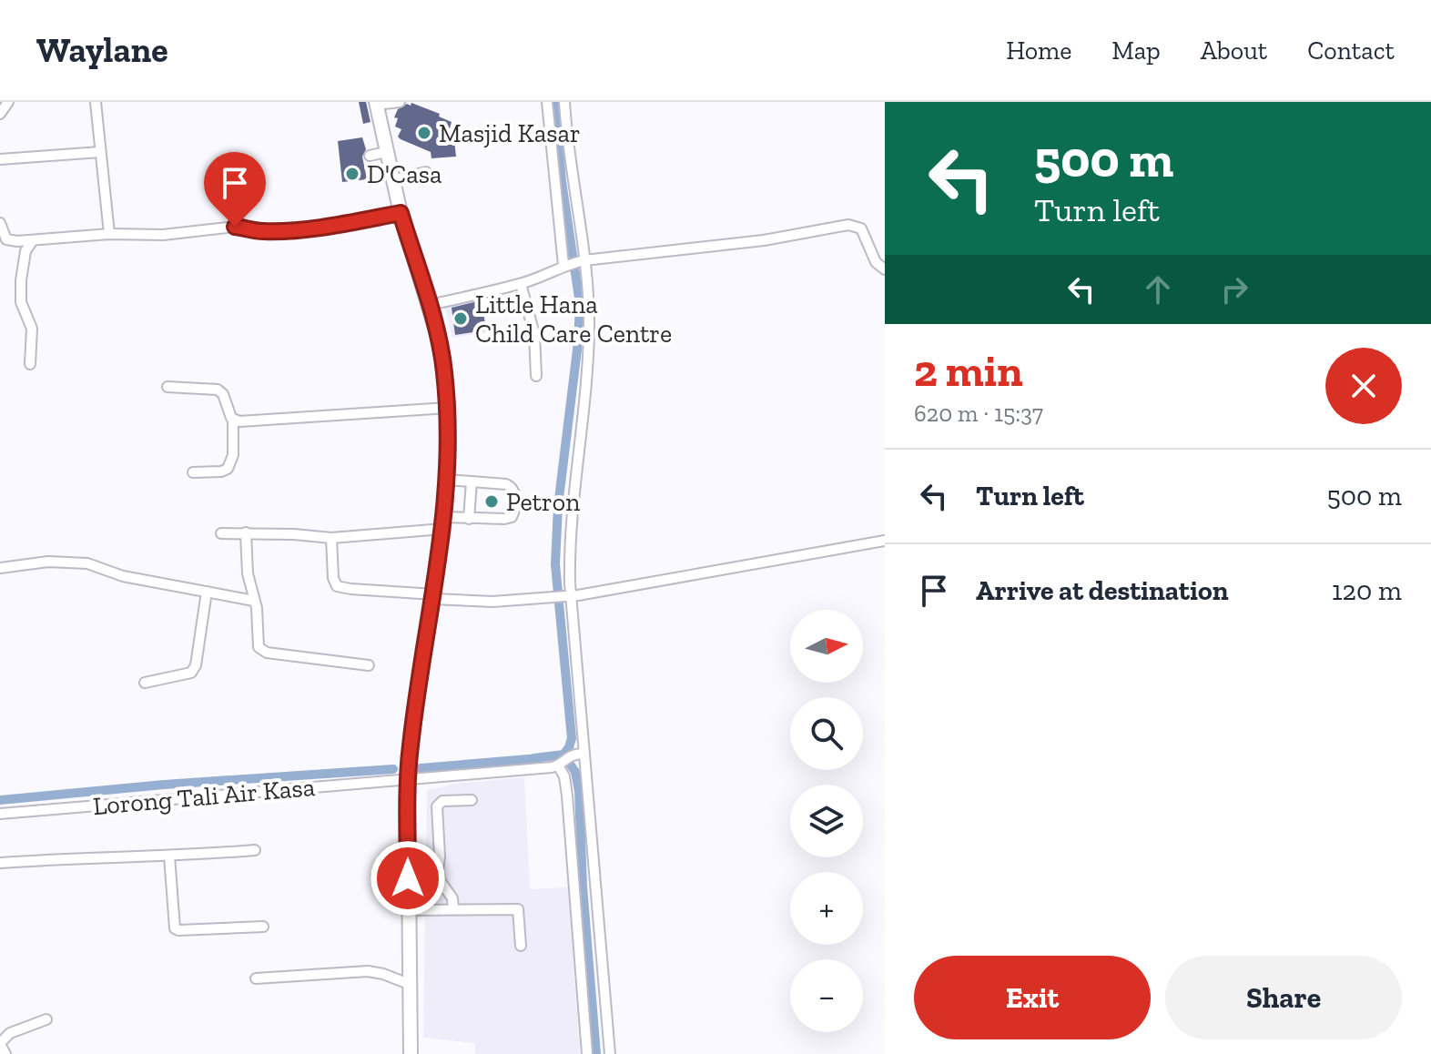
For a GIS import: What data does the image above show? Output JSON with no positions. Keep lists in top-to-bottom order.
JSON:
{
  "streets": {
    "street": ["Lorong Tali Air Kasa"]
  },
  "places": [
    "Masjid Kasar",
    "D'Casa",
    "Little Hana Child Care Centre",
    "Petron"
  ],
  "north": "right",
  "page": {
    "header": "Waylane",
    "nav": [
      "Home",
      "Map",
      "About",
      "Contact"
    ],
    "turn": ["500 m", "Turn left"],
    "heading": ["2 min", "620 m · 15:37"],
    "list": [
      {
        "name": "Turn left",
        "value": "500 m"
      },
      {
        "name": "Arrive at destination",
        "value": "120 m"
      }
    ],
    "map_buttons": ["+", "−"],
    "buttons": ["Exit", "Share"]
  }
}
